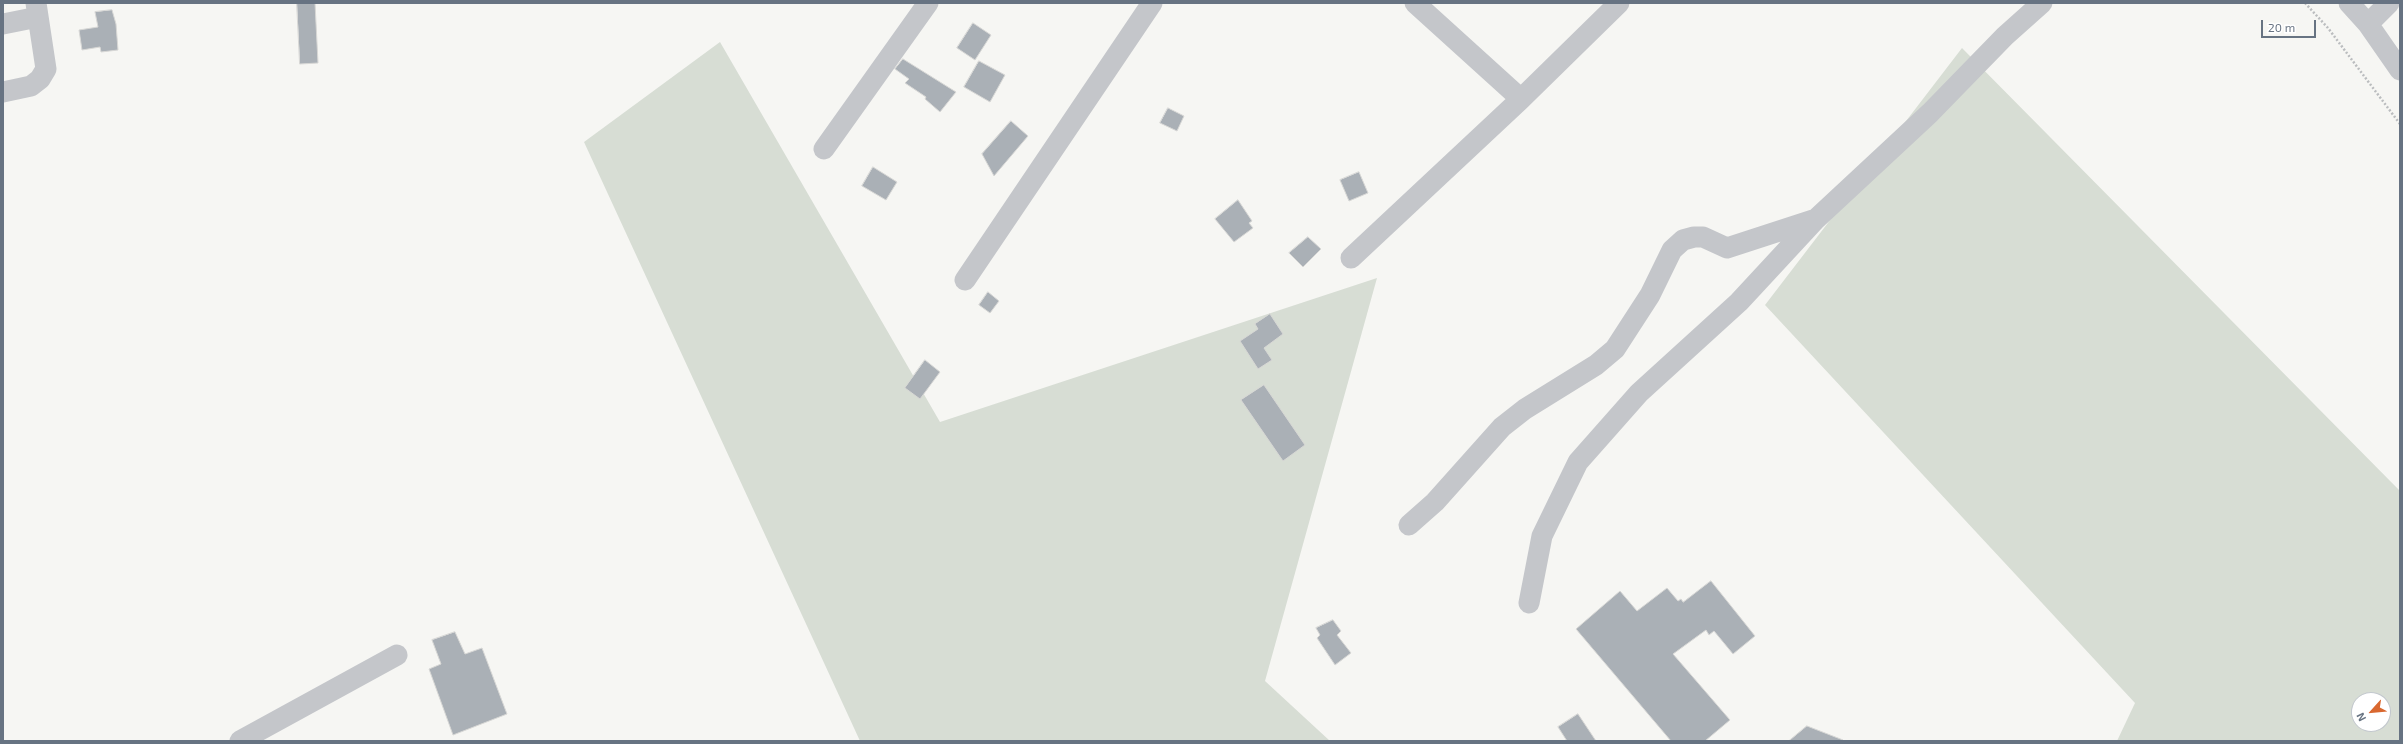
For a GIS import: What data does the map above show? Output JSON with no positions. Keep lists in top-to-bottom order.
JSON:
{
  "scale_bar": "20 m",
  "north": "bottom left"
}
